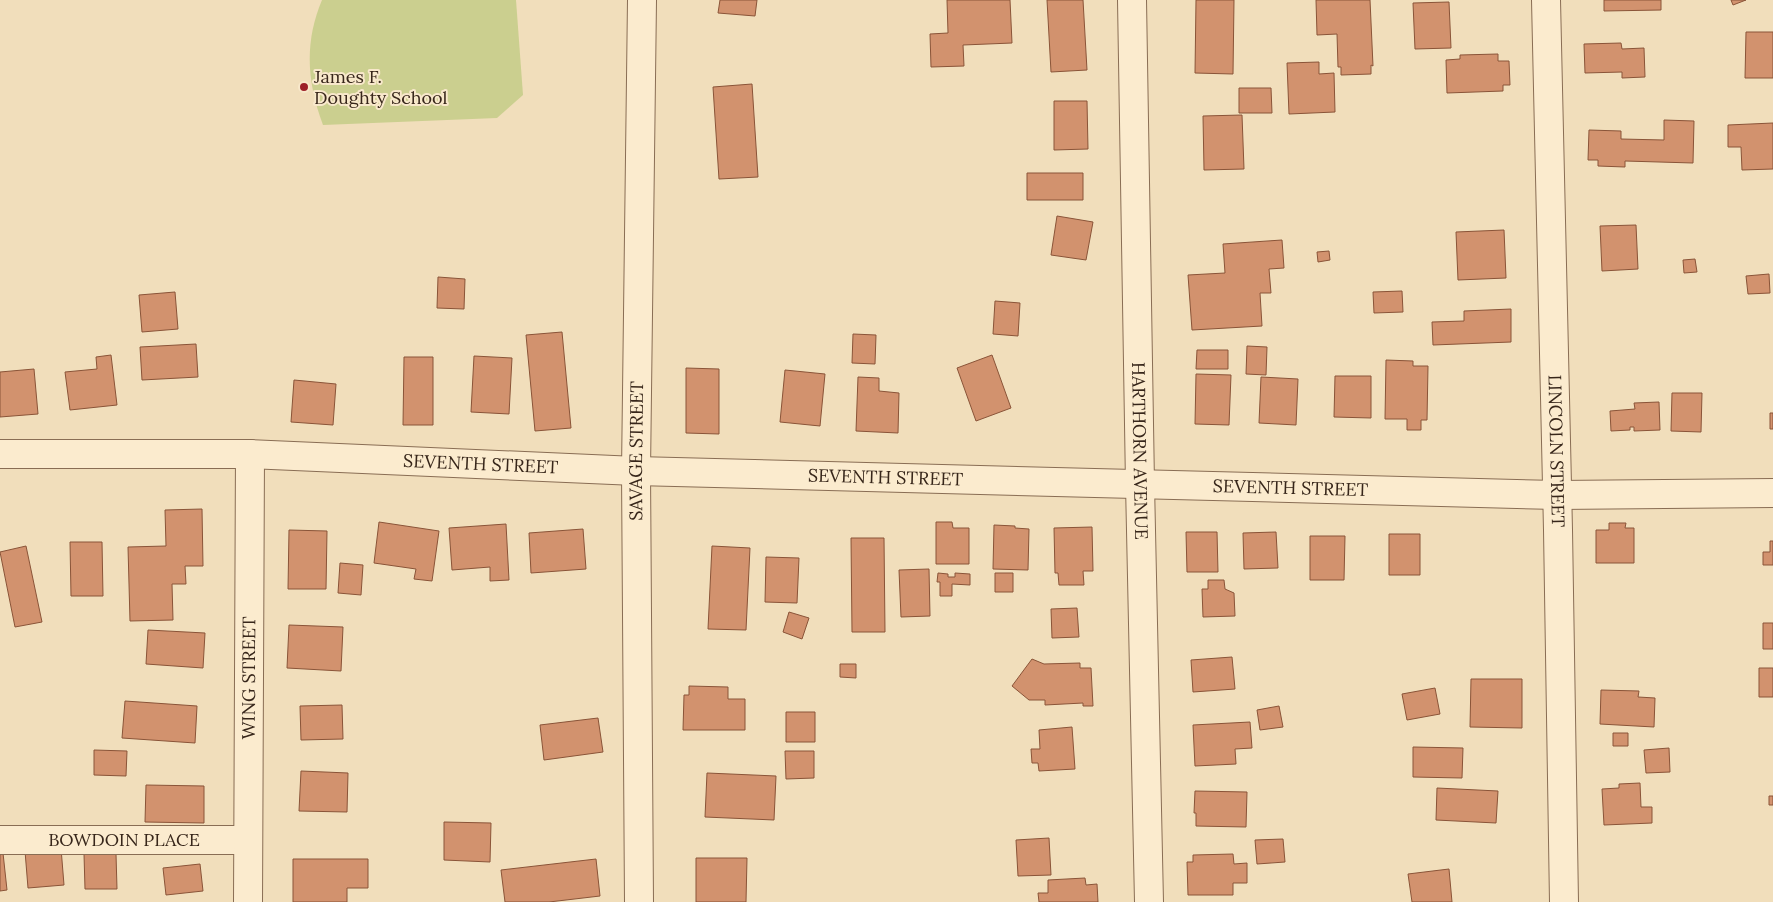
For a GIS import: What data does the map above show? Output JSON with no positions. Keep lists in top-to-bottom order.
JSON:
{
  "streets": {
    "street": [
      "SAVAGE STREET",
      "HARTHORN AVENUE",
      "LINCOLN STREET",
      "SEVENTH STREET",
      "WING STREET",
      "BOWDOIN PLACE"
    ]
  },
  "crossings": [
    ["SAVAGE STREET", "SEVENTH STREET"],
    ["HARTHORN AVENUE", "SEVENTH STREET"],
    ["LINCOLN STREET", "SEVENTH STREET"],
    ["SEVENTH STREET", "WING STREET"],
    ["WING STREET", "BOWDOIN PLACE"]
  ],
  "places": ["James F. Doughty School"]
}
